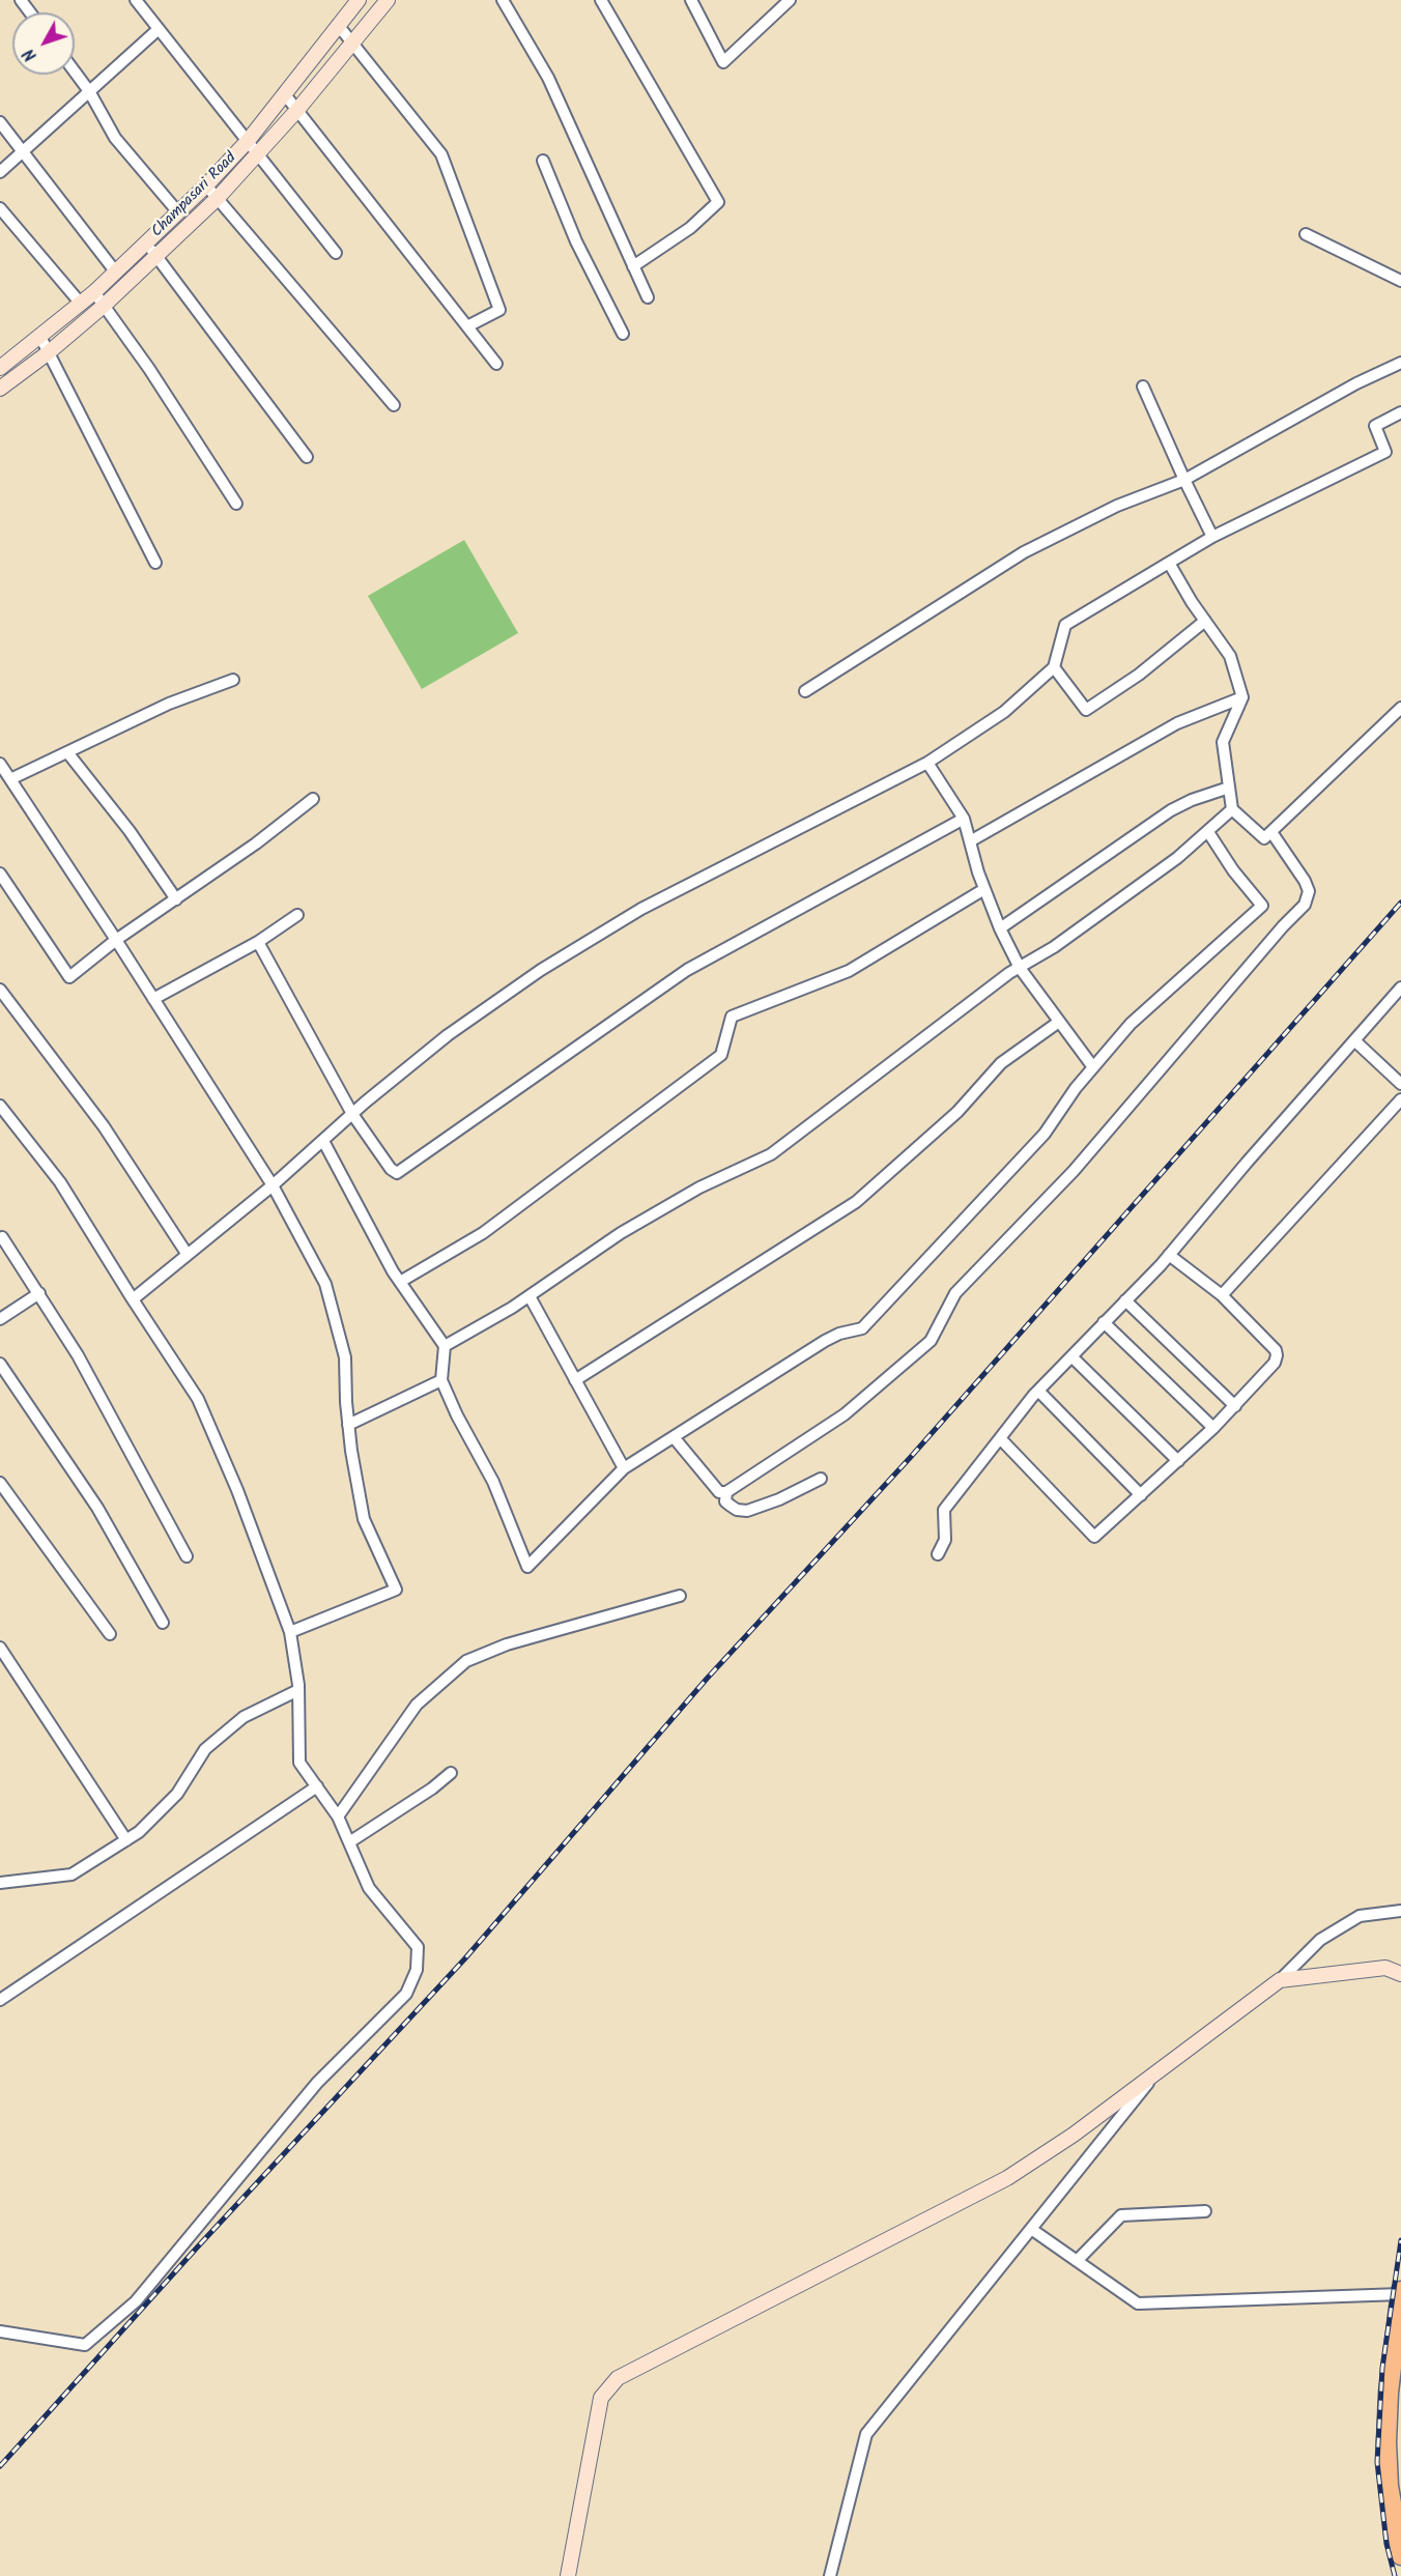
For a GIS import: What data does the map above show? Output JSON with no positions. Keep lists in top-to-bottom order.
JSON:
{
  "streets": {
    "street": ["Champasari Road"]
  },
  "north": "bottom left"
}
